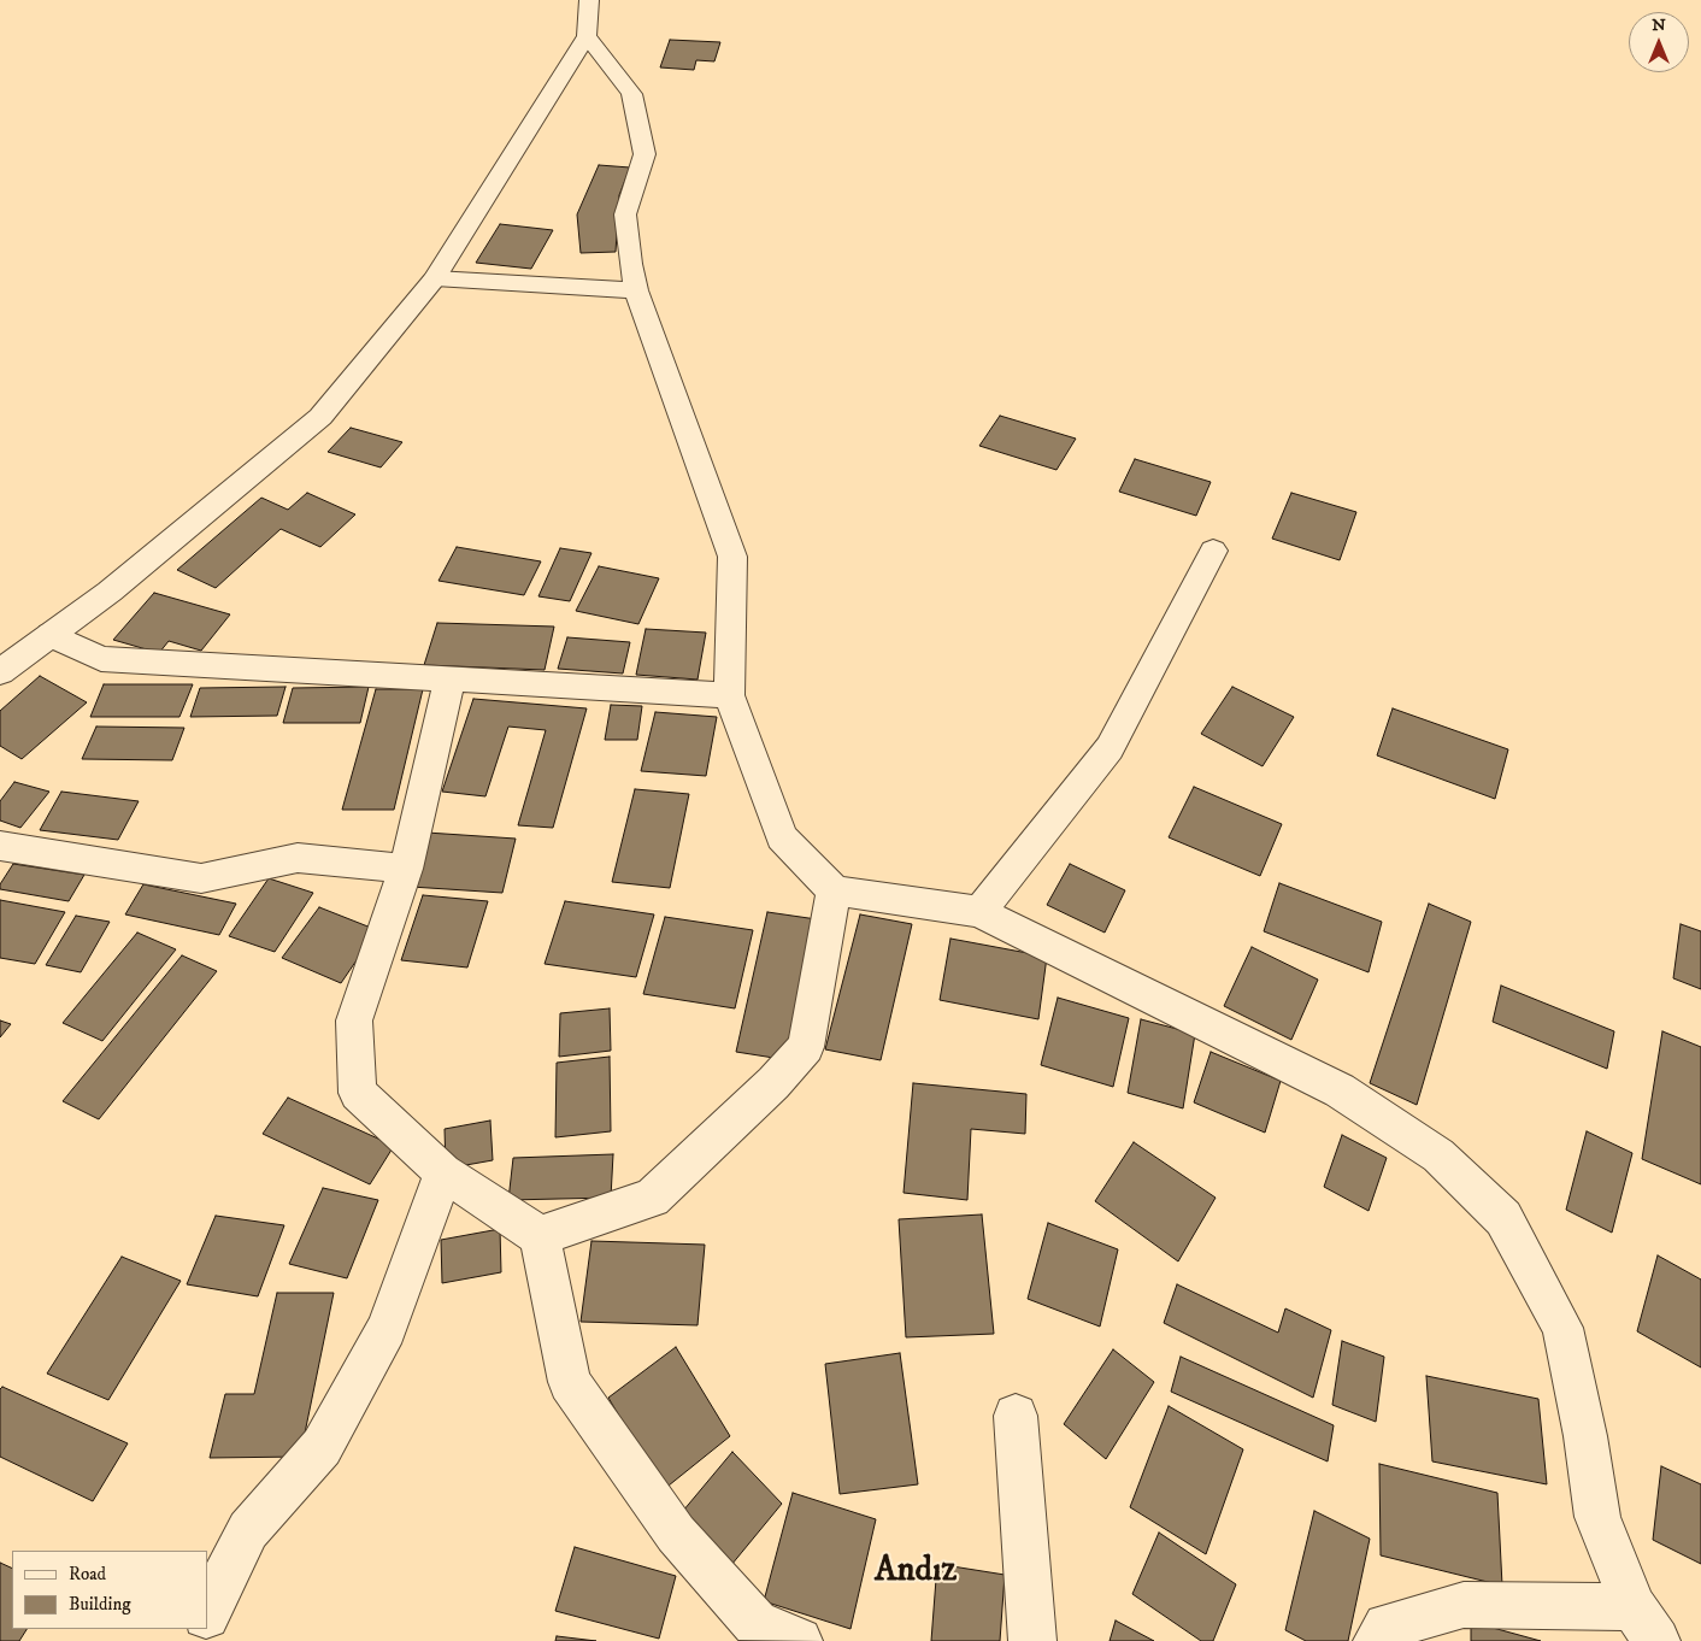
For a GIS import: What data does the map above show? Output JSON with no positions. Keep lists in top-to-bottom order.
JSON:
{
  "districts": ["Andız"],
  "legend": ["Road", "Building"],
  "north": "top"
}
